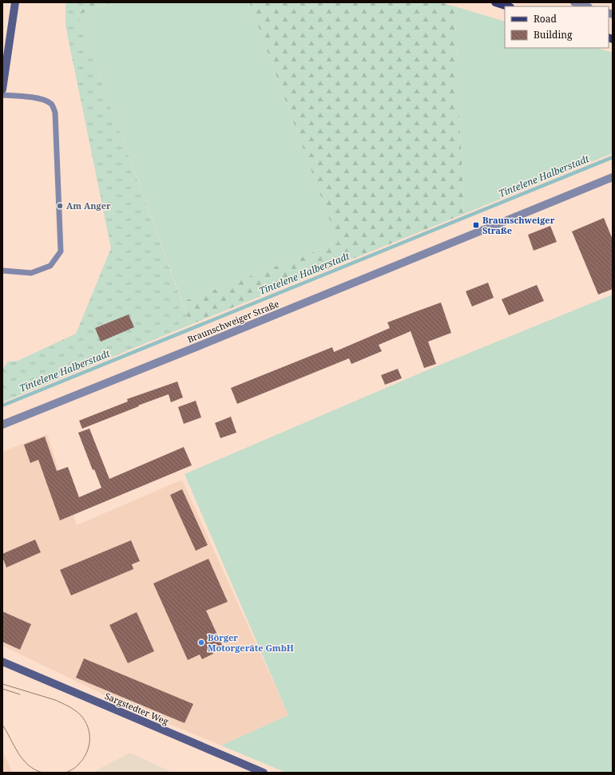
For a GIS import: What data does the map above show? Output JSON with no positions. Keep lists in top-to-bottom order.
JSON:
{
  "streets": {
    "street": ["Braunschweiger Straße", "Sargstedter Weg"]
  },
  "water": ["Tintelene Halberstadt"],
  "places": {
    "other": ["Am Anger", "Börger Motorgeräte GmbH"],
    "transit": ["Braunschweiger Straße"]
  },
  "legend": ["Road", "Building"]
}
